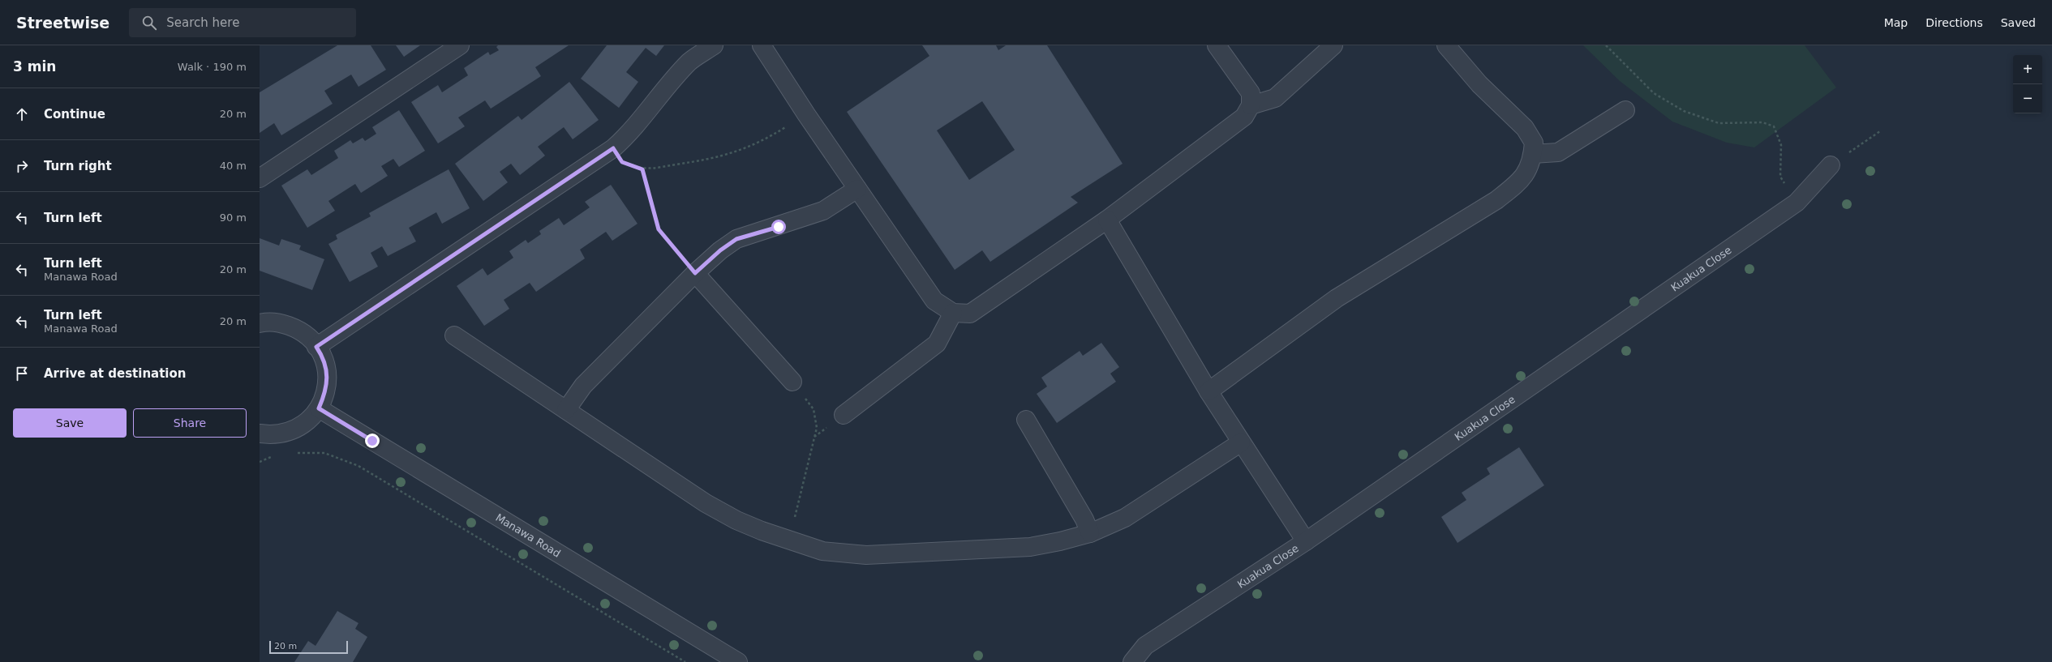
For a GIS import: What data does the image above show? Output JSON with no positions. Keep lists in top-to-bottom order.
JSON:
{
  "streets": {
    "street": ["Kuakua Close", "Manawa Road"]
  },
  "scale_bar": "20 m",
  "page": {
    "header": "Streetwise",
    "search": "Search here",
    "nav": ["Map", "Directions", "Saved"],
    "heading": ["3 min", "Walk · 190 m"],
    "map_buttons": ["+", "−"],
    "list": [
      ["Continue", "20 m"],
      ["Turn right", "40 m"],
      ["Turn left", "90 m"],
      ["Turn left", "Manawa Road", "20 m"],
      ["Turn left", "Manawa Road", "20 m"],
      "Arrive at destination"
    ],
    "buttons": ["Save", "Share"],
    "scale": "20 m"
  }
}
